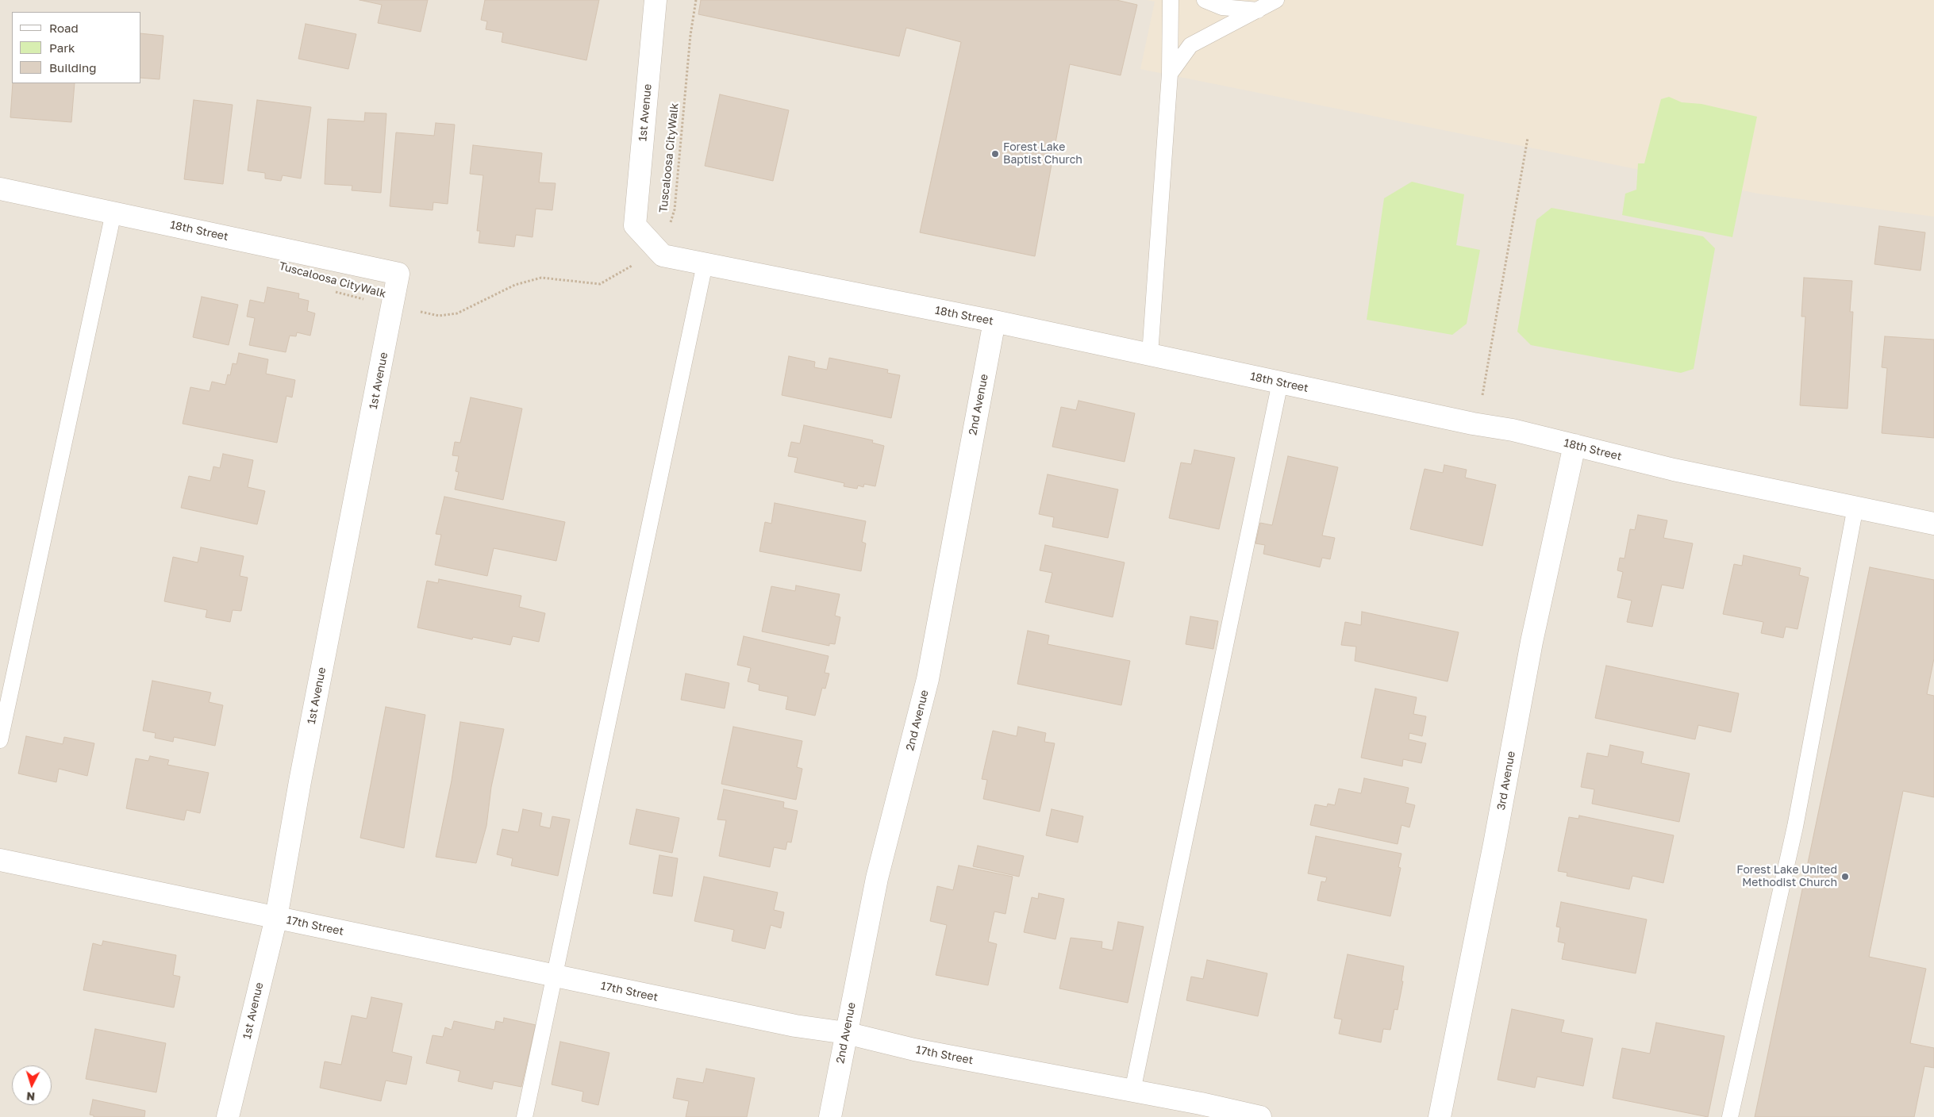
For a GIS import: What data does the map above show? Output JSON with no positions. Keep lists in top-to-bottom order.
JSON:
{
  "streets": {
    "street": [
      "1st Avenue",
      "18th Street",
      "2nd Avenue",
      "3rd Avenue",
      "17th Street"
    ],
    "path": ["Tuscaloosa CityWalk"]
  },
  "crossings": [
    ["1st Avenue", "Tuscaloosa CityWalk"],
    ["1st Avenue", "18th Street"],
    ["1st Avenue", "17th Street"],
    ["Tuscaloosa CityWalk", "18th Street"],
    ["18th Street", "2nd Avenue"],
    ["18th Street", "3rd Avenue"],
    ["2nd Avenue", "17th Street"]
  ],
  "places": ["Forest Lake Baptist Church", "Forest Lake United Methodist Church"],
  "legend": ["Road", "Park", "Building"],
  "north": "bottom"
}
